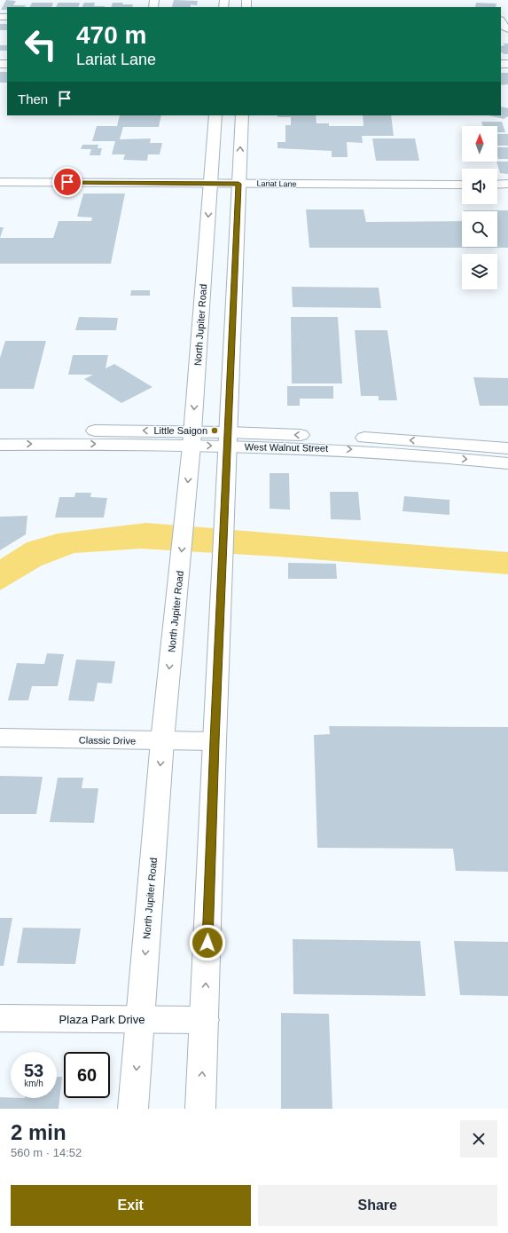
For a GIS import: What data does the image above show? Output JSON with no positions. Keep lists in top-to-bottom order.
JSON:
{
  "streets": {
    "main road": [
      "Lariat Lane",
      "North Jupiter Road",
      "West Walnut Street",
      "Classic Drive",
      "Plaza Park Drive"
    ]
  },
  "crossings": [
    ["Lariat Lane", "North Jupiter Road"],
    ["North Jupiter Road", "West Walnut Street"],
    ["North Jupiter Road", "Classic Drive"],
    ["North Jupiter Road", "Plaza Park Drive"]
  ],
  "places": ["Little Saigon"],
  "north": "top",
  "page": {
    "turn": ["470 m", "Lariat Lane"],
    "then": "Then",
    "speed": "53 km/h",
    "limit": "60",
    "heading": ["2 min", "560 m · 14:52"],
    "buttons": ["Exit", "Share"]
  }
}
